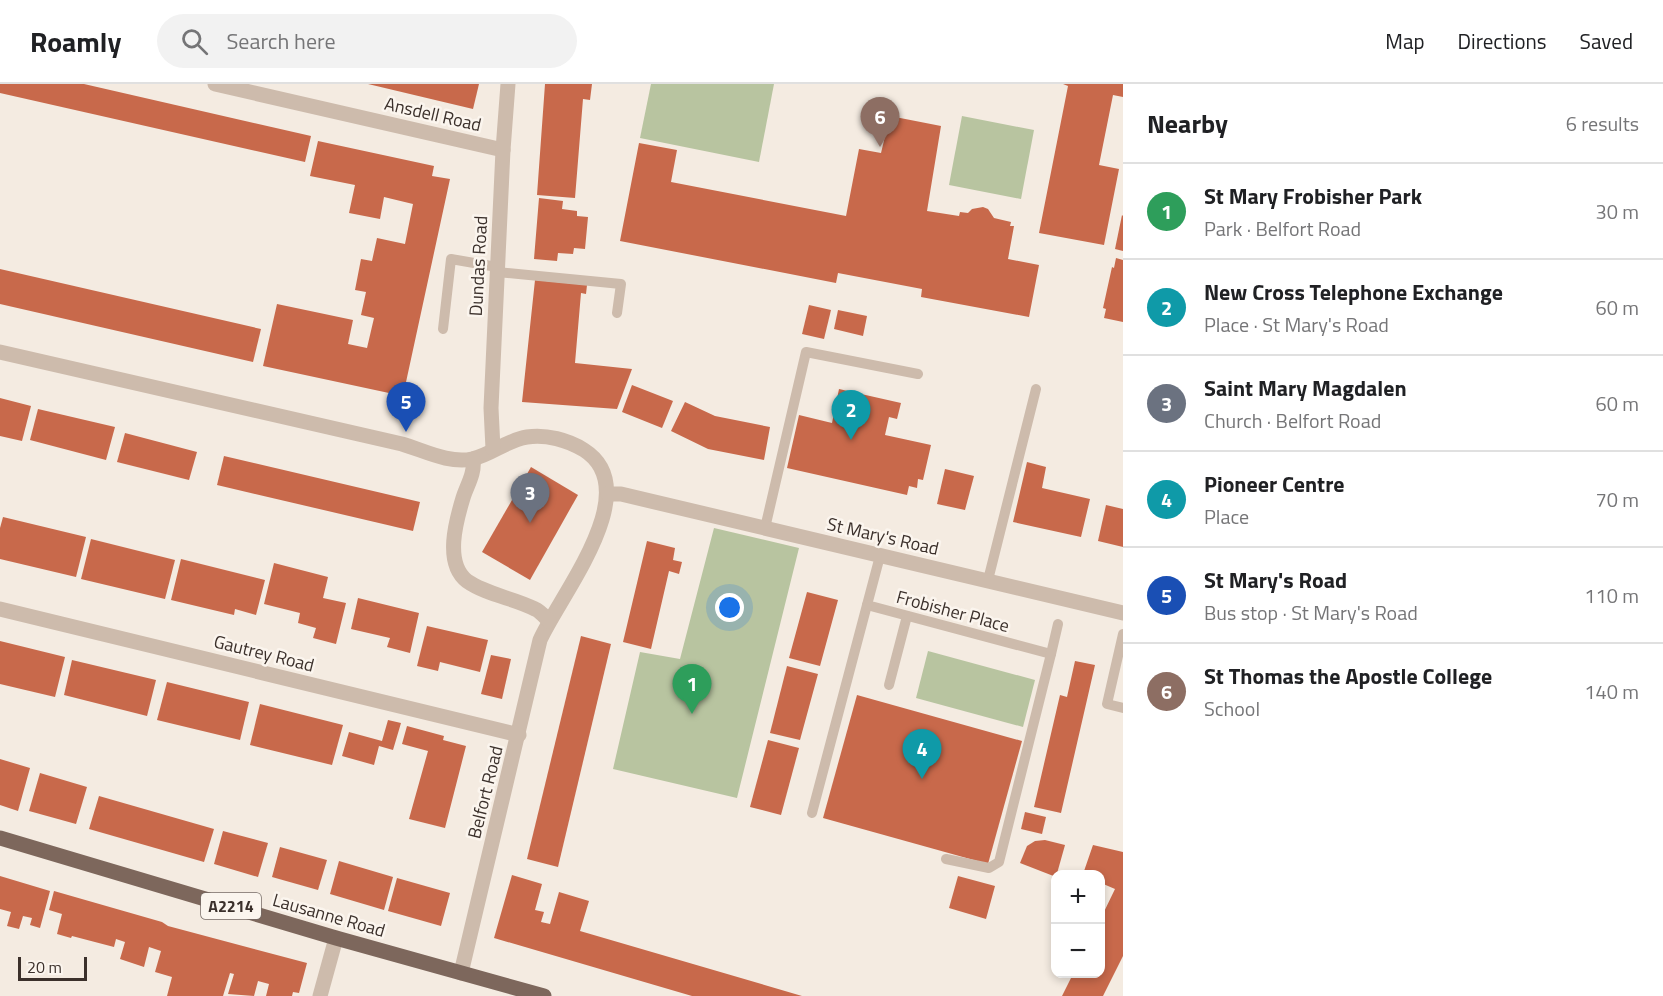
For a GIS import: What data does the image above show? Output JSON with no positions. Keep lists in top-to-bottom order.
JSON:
{
  "streets": {
    "main road": ["A2214", "Lausanne Road"],
    "street": [
      "Ansdell Road",
      "Dundas Road",
      "St Mary's Road",
      "Gautrey Road",
      "Belfort Road"
    ],
    "lane": ["Frobisher Place"]
  },
  "crossings": [
    ["Ansdell Road", "Dundas Road"],
    ["Dundas Road", "St Mary's Road"],
    ["Dundas Road", "Belfort Road"],
    ["St Mary's Road", "Frobisher Place"],
    ["St Mary's Road", "Belfort Road"],
    ["Gautrey Road", "Belfort Road"],
    ["Belfort Road", "Lausanne Road"]
  ],
  "scale_bar": "20 m",
  "page": {
    "header": "Roamly",
    "search": "Search here",
    "nav": ["Map", "Directions", "Saved"],
    "heading": ["Nearby", "6 results"],
    "pins": [
      "6",
      "5",
      "2",
      "3",
      "1",
      "4"
    ],
    "list": [
      {
        "mark": "1",
        "name": "St Mary Frobisher Park",
        "note": "Park · Belfort Road",
        "value": "30 m"
      },
      {
        "mark": "2",
        "name": "New Cross Telephone Exchange",
        "note": "Place · St Mary's Road",
        "value": "60 m"
      },
      {
        "mark": "3",
        "name": "Saint Mary Magdalen",
        "note": "Church · Belfort Road",
        "value": "60 m"
      },
      {
        "mark": "4",
        "name": "Pioneer Centre",
        "note": "Place",
        "value": "70 m"
      },
      {
        "mark": "5",
        "name": "St Mary's Road",
        "note": "Bus stop · St Mary's Road",
        "value": "110 m"
      },
      {
        "mark": "6",
        "name": "St Thomas the Apostle College",
        "note": "School",
        "value": "140 m"
      }
    ],
    "map_buttons": ["+", "−"],
    "scale": "20 m"
  }
}
